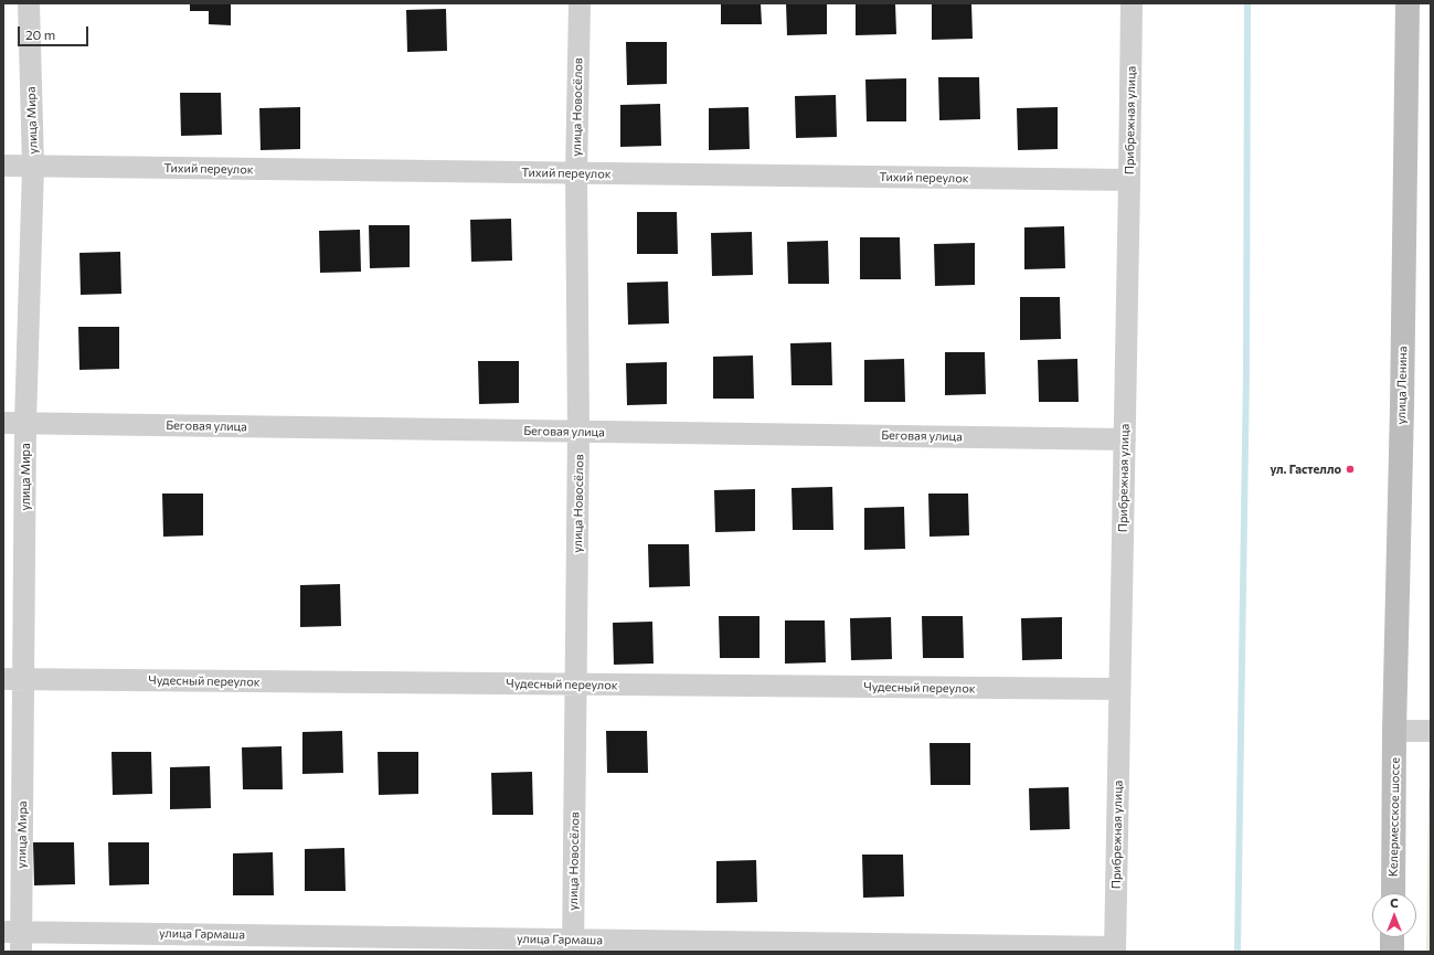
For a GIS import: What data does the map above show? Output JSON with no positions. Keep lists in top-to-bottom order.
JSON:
{
  "streets": {
    "main road": ["улица Ленина", "Келермесское шоссе"],
    "street": [
      "улица Новосёлов",
      "улица Мира",
      "Прибрежная улица",
      "Тихий переулок",
      "Беговая улица",
      "Чудесный переулок",
      "улица Гармаша"
    ]
  },
  "crossings": [
    ["улица Новосёлов", "Тихий переулок"],
    ["улица Новосёлов", "Беговая улица"],
    ["улица Новосёлов", "Чудесный переулок"],
    ["улица Новосёлов", "улица Гармаша"],
    ["улица Мира", "Тихий переулок"],
    ["улица Мира", "Беговая улица"],
    ["улица Мира", "Чудесный переулок"],
    ["улица Мира", "улица Гармаша"],
    ["Прибрежная улица", "Тихий переулок"],
    ["Прибрежная улица", "Беговая улица"],
    ["Прибрежная улица", "Чудесный переулок"],
    ["Прибрежная улица", "улица Гармаша"],
    ["улица Ленина", "Келермесское шоссе"]
  ],
  "places": ["ул. Гастелло"],
  "scale_bar": "20 m",
  "north": "top"
}
